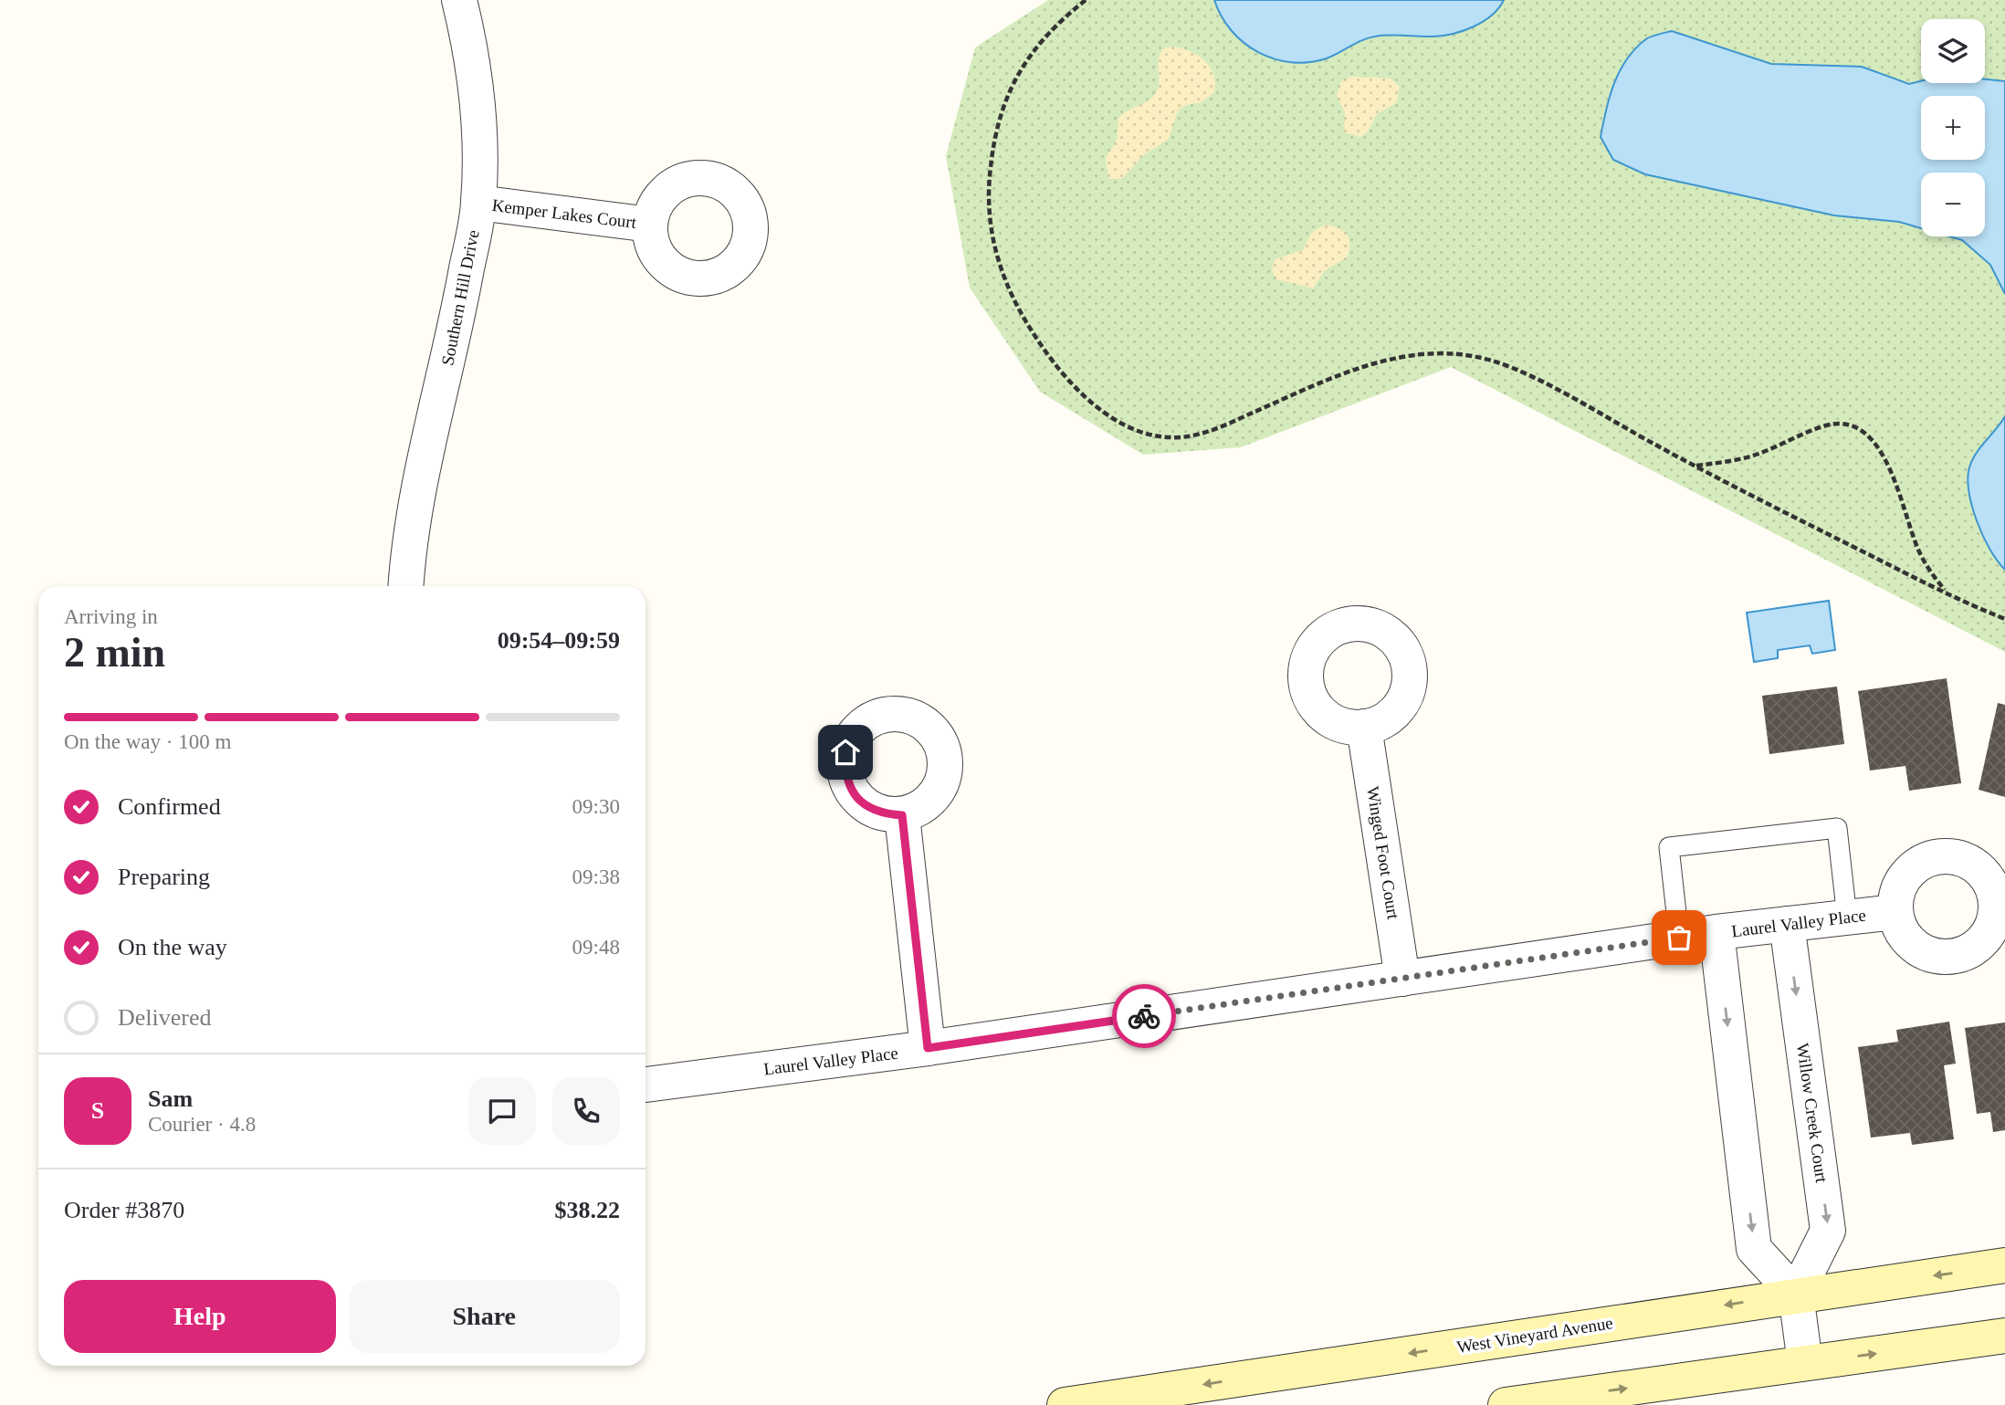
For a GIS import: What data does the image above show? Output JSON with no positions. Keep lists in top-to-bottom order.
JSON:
{
  "streets": {
    "main road": ["West Vineyard Avenue"],
    "street": [
      "Kemper Lakes Court",
      "Southern Hill Drive",
      "Winged Foot Court",
      "Laurel Valley Place",
      "Willow Creek Court"
    ]
  },
  "crossings": [
    ["Kemper Lakes Court", "Southern Hill Drive"],
    ["Winged Foot Court", "Laurel Valley Place"],
    ["Laurel Valley Place", "Willow Creek Court"],
    ["Willow Creek Court", "West Vineyard Avenue"]
  ],
  "page": {
    "map_buttons": ["+", "−"],
    "heading": ["2 min", "Arriving in", "09:54–09:59"],
    "panel": [
      "Sam",
      "Courier · 4.8",
      "Order #3870",
      "$38.22"
    ],
    "bar": "On the way · 100 m",
    "list": [
      ["Confirmed", "09:30"],
      ["Preparing", "09:38"],
      ["On the way", "09:48"],
      "Delivered"
    ],
    "round": "S",
    "buttons": ["Help", "Share"]
  }
}
